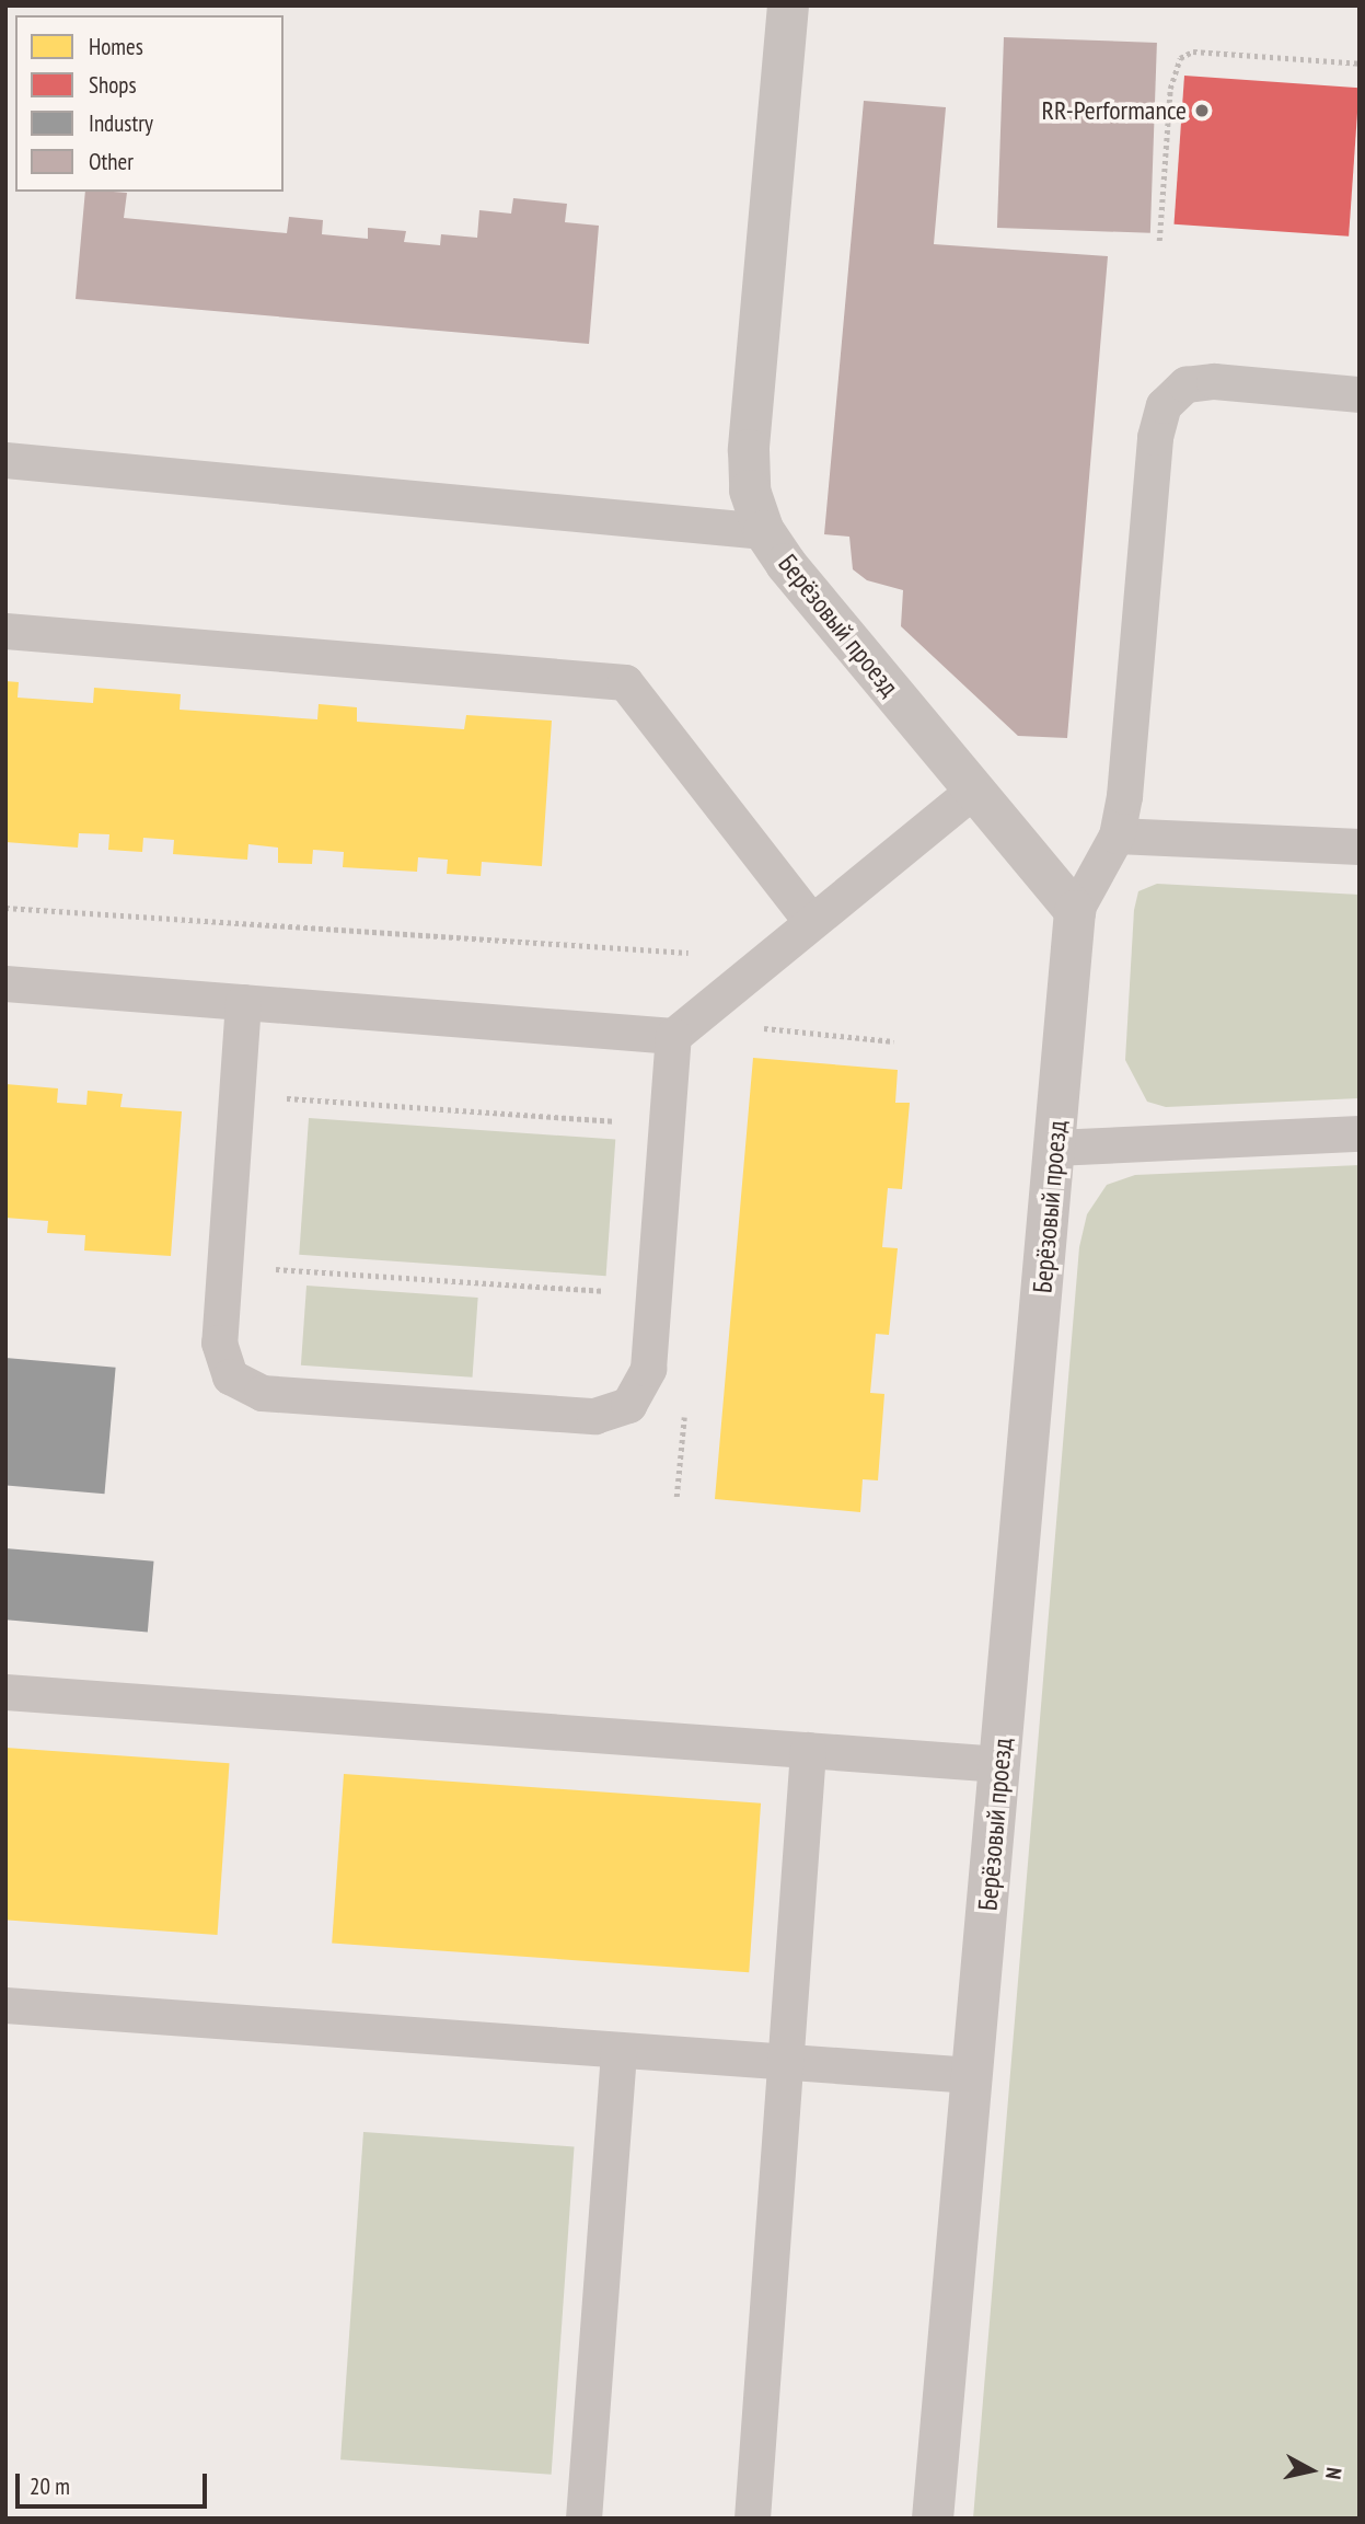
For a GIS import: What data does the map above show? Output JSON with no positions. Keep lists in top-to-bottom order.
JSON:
{
  "streets": {
    "street": ["Берёзовый проезд"]
  },
  "places": ["RR-Performance"],
  "legend": [
    "Homes",
    "Shops",
    "Industry",
    "Other"
  ],
  "scale_bar": "20 m",
  "north": "right"
}
